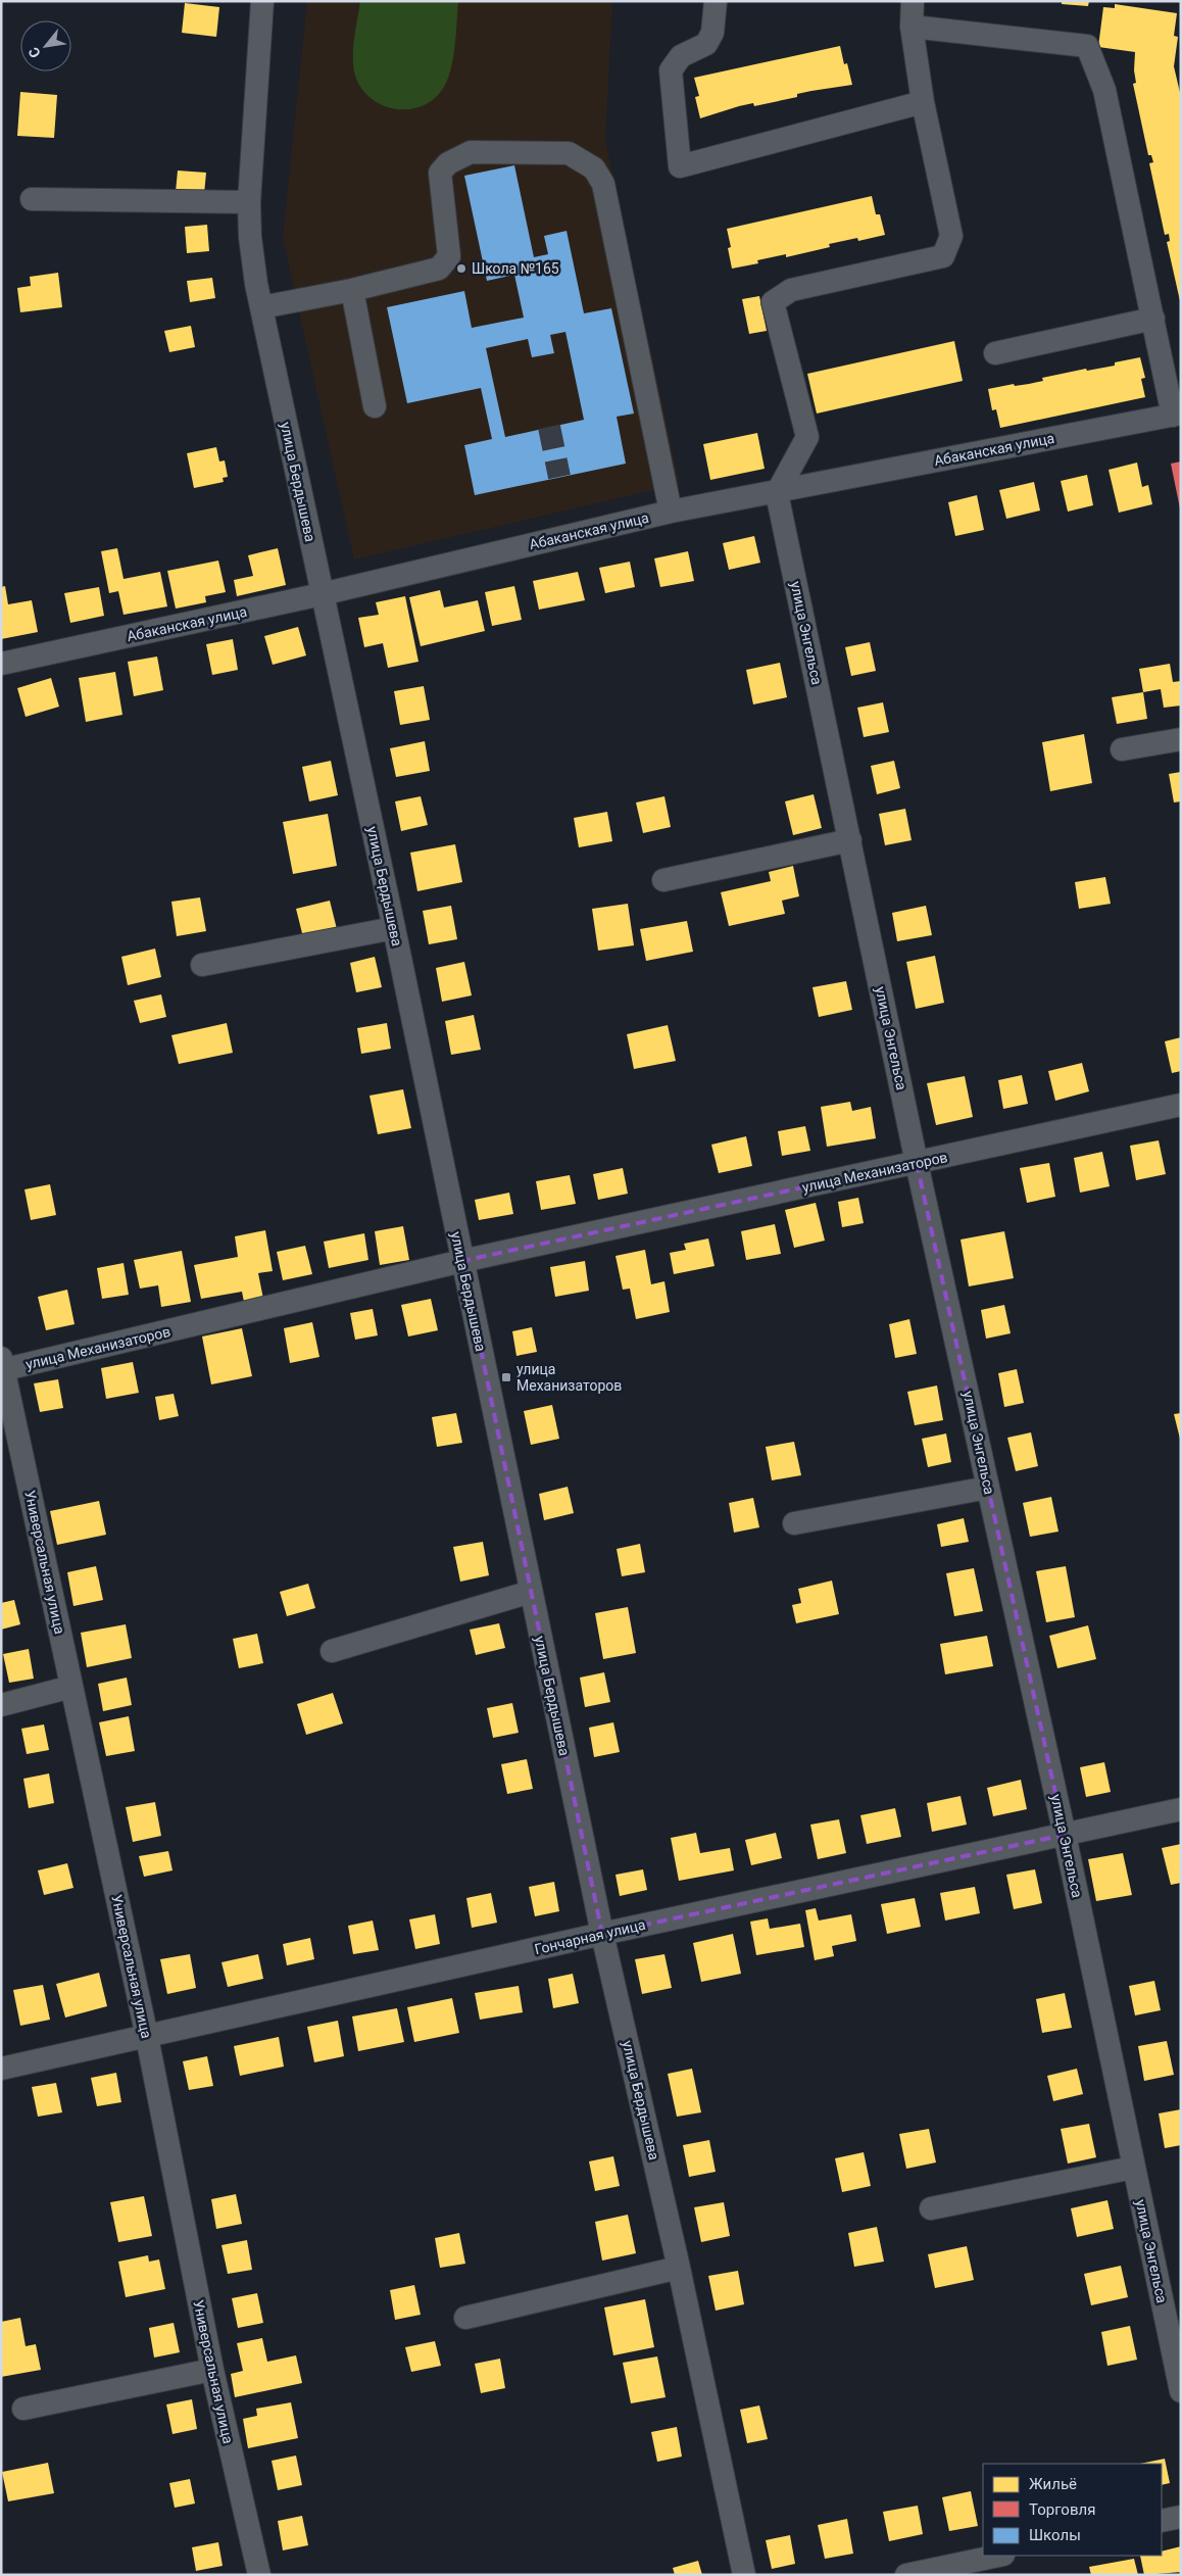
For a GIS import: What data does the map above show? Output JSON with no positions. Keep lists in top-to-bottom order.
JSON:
{
  "streets": {
    "street": [
      "Абаканская улица",
      "улица Бердышева",
      "улица Энгельса",
      "улица Механизаторов",
      "Универсальная улица",
      "Гончарная улица"
    ]
  },
  "crossings": [
    ["Абаканская улица", "улица Бердышева"],
    ["Абаканская улица", "улица Энгельса"],
    ["улица Бердышева", "улица Механизаторов"],
    ["улица Бердышева", "Гончарная улица"],
    ["улица Энгельса", "улица Механизаторов"],
    ["улица Энгельса", "Гончарная улица"],
    ["улица Механизаторов", "Универсальная улица"],
    ["Универсальная улица", "Гончарная улица"]
  ],
  "places": {
    "other": ["Школа №165"],
    "transit": ["улица Механизаторов"]
  },
  "legend": ["Жильё", "Торговля", "Школы"],
  "north": "bottom left"
}
